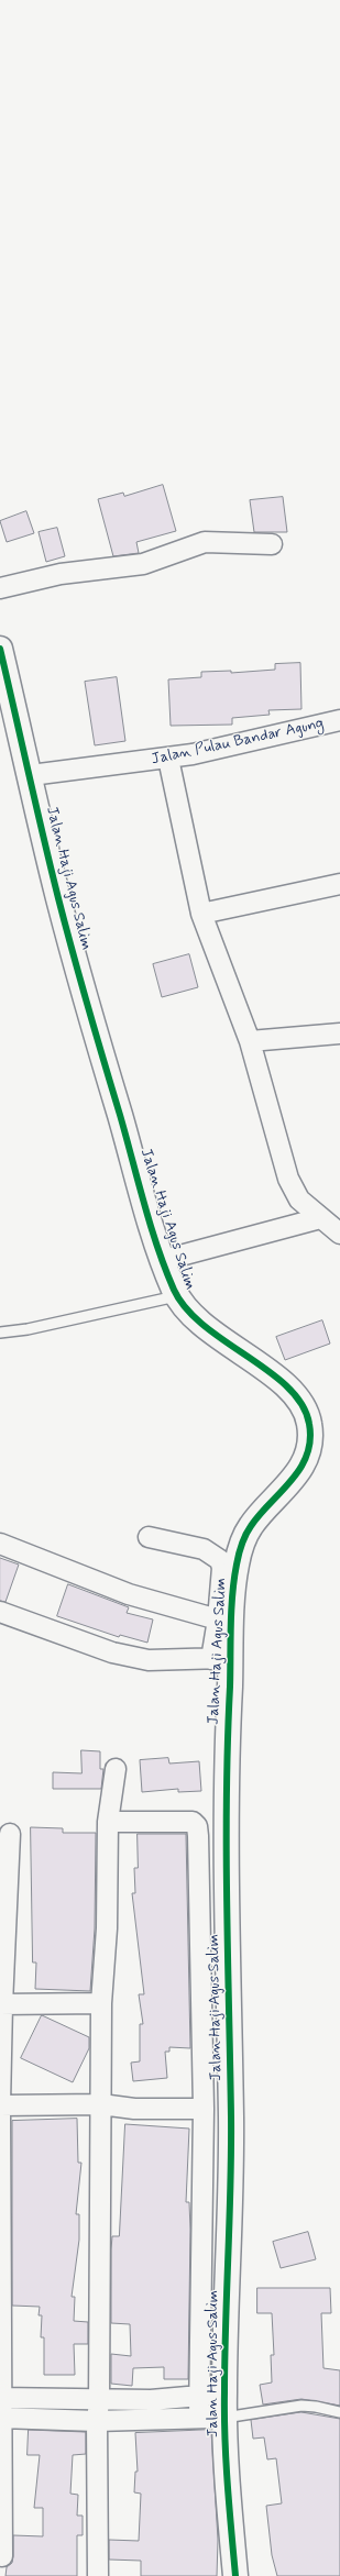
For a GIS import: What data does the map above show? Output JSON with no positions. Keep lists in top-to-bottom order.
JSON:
{
  "streets": {
    "street": ["Jalan Pulau Bandar Agung", "Jalan Haji Agus Salim"]
  },
  "crossings": [
    ["Jalan Pulau Bandar Agung", "Jalan Haji Agus Salim"]
  ]
}
